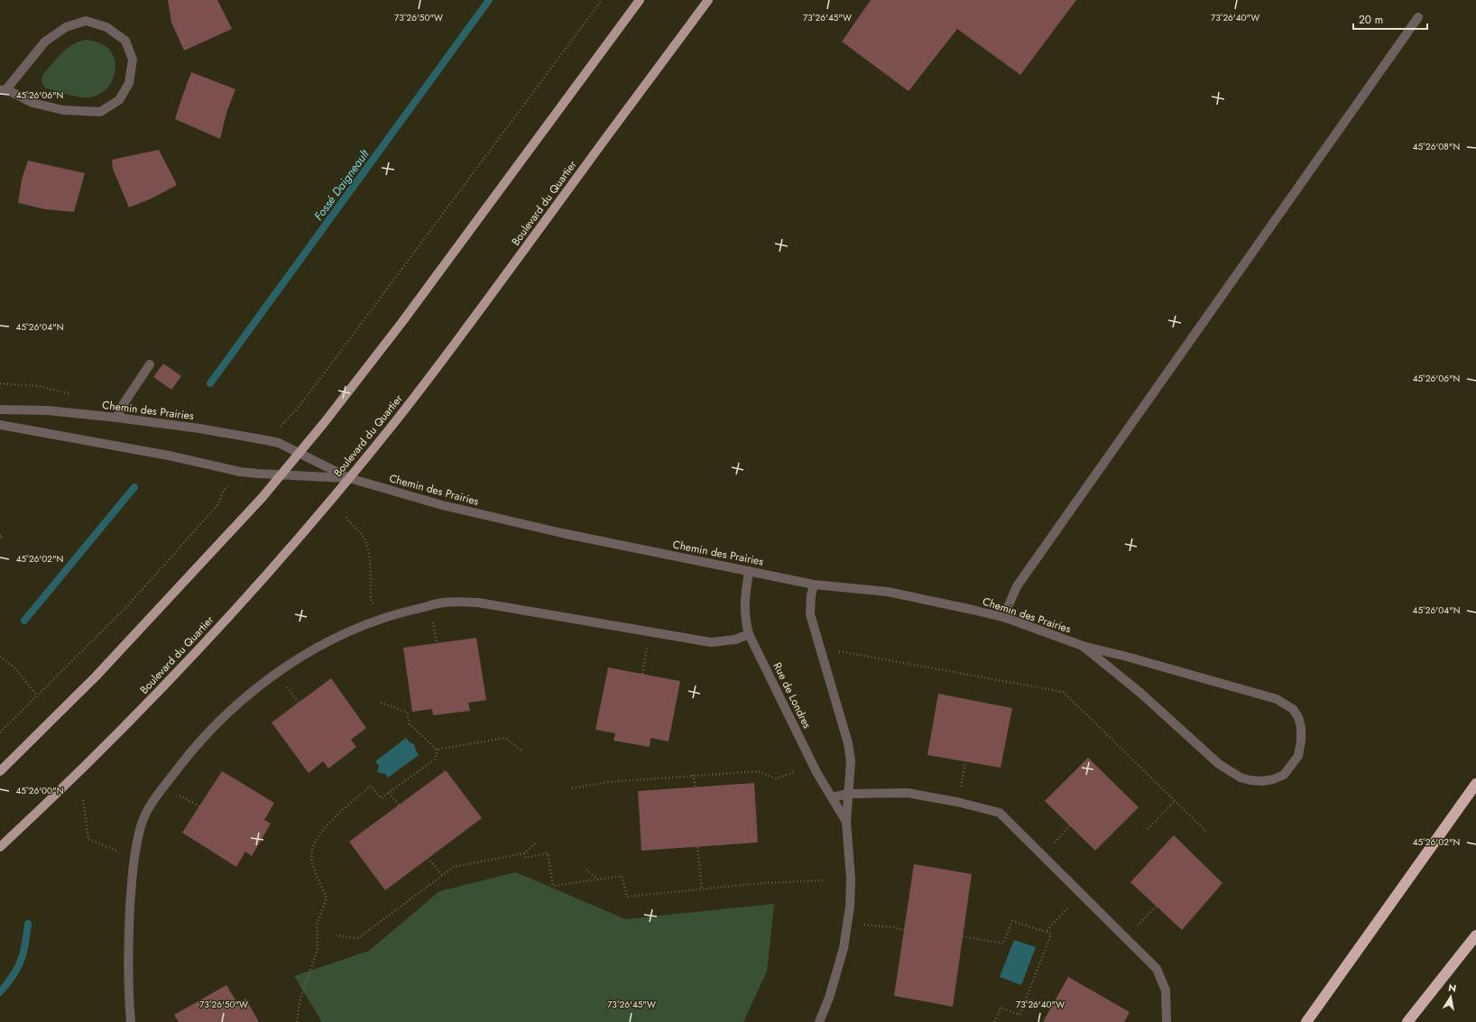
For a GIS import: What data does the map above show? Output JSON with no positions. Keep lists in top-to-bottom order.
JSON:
{
  "streets": {
    "main road": ["Boulevard du Quartier"],
    "street": ["Chemin des Prairies", "Rue de Londres"]
  },
  "crossings": [
    ["Boulevard du Quartier", "Chemin des Prairies"],
    ["Chemin des Prairies", "Rue de Londres"]
  ],
  "water": ["Fossé Daigneault"],
  "scale_bar": "20 m",
  "north": "top",
  "coordinates": [
    "73°26'50\"W",
    "73°26'45\"W",
    "73°26'40\"W",
    "45°26'06\"N",
    "45°26'08\"N",
    "45°26'04\"N",
    "45°26'02\"N",
    "45°26'00\"N"
  ]
}
